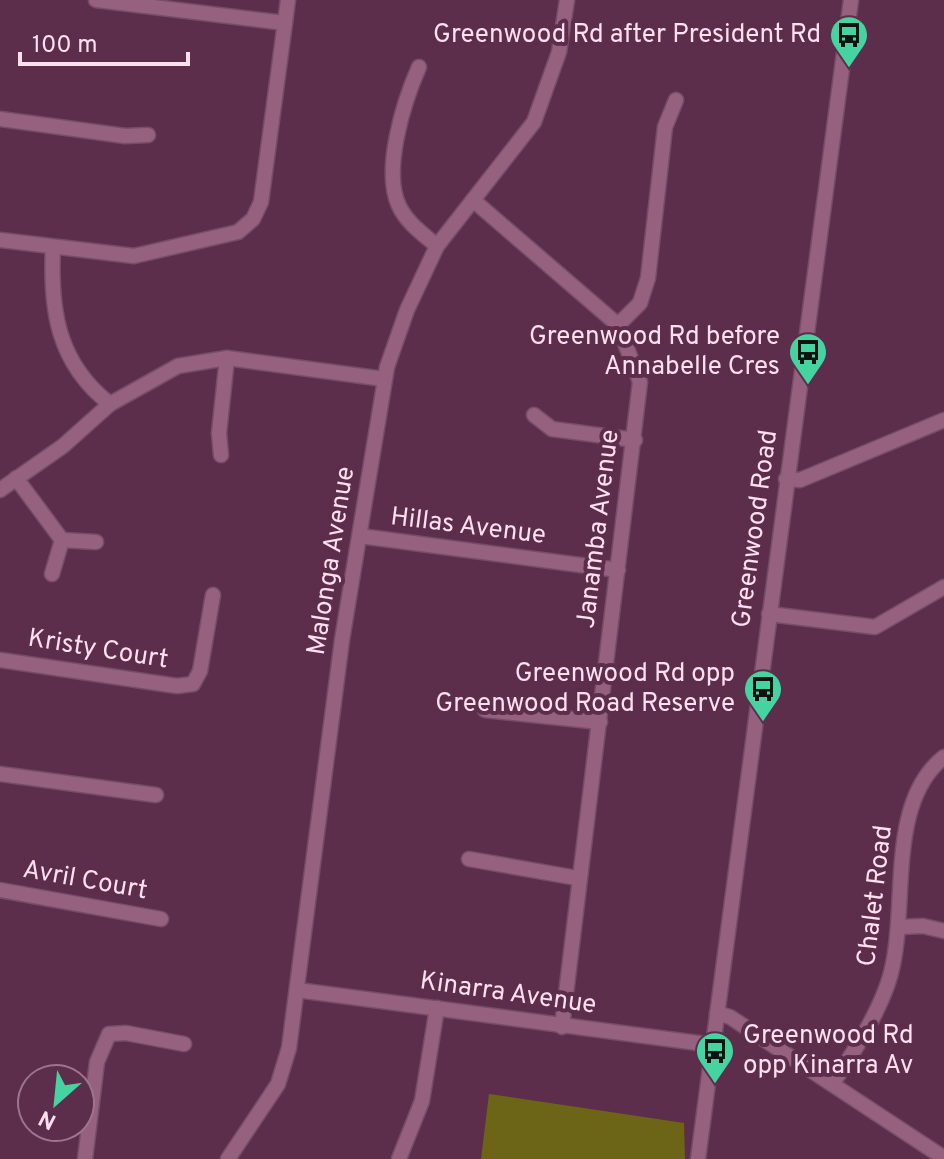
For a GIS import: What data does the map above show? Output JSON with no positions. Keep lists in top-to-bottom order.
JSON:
{
  "streets": {
    "street": [
      "Hillas Avenue",
      "Janamba Avenue",
      "Greenwood Road",
      "Malonga Avenue",
      "Kristy Court",
      "Avril Court",
      "Chalet Road",
      "Kinarra Avenue"
    ]
  },
  "crossings": [
    ["Hillas Avenue", "Janamba Avenue"],
    ["Hillas Avenue", "Malonga Avenue"],
    ["Janamba Avenue", "Malonga Avenue"],
    ["Janamba Avenue", "Kinarra Avenue"],
    ["Greenwood Road", "Kinarra Avenue"],
    ["Malonga Avenue", "Kinarra Avenue"]
  ],
  "places": {
    "bus stop": [
      "Greenwood Rd after President Rd",
      "Greenwood Rd before Annabelle Cres",
      "Greenwood Rd opp Greenwood Road Reserve",
      "Greenwood Rd opp Kinarra Av"
    ]
  },
  "scale_bar": "100 m",
  "north": "bottom left"
}
